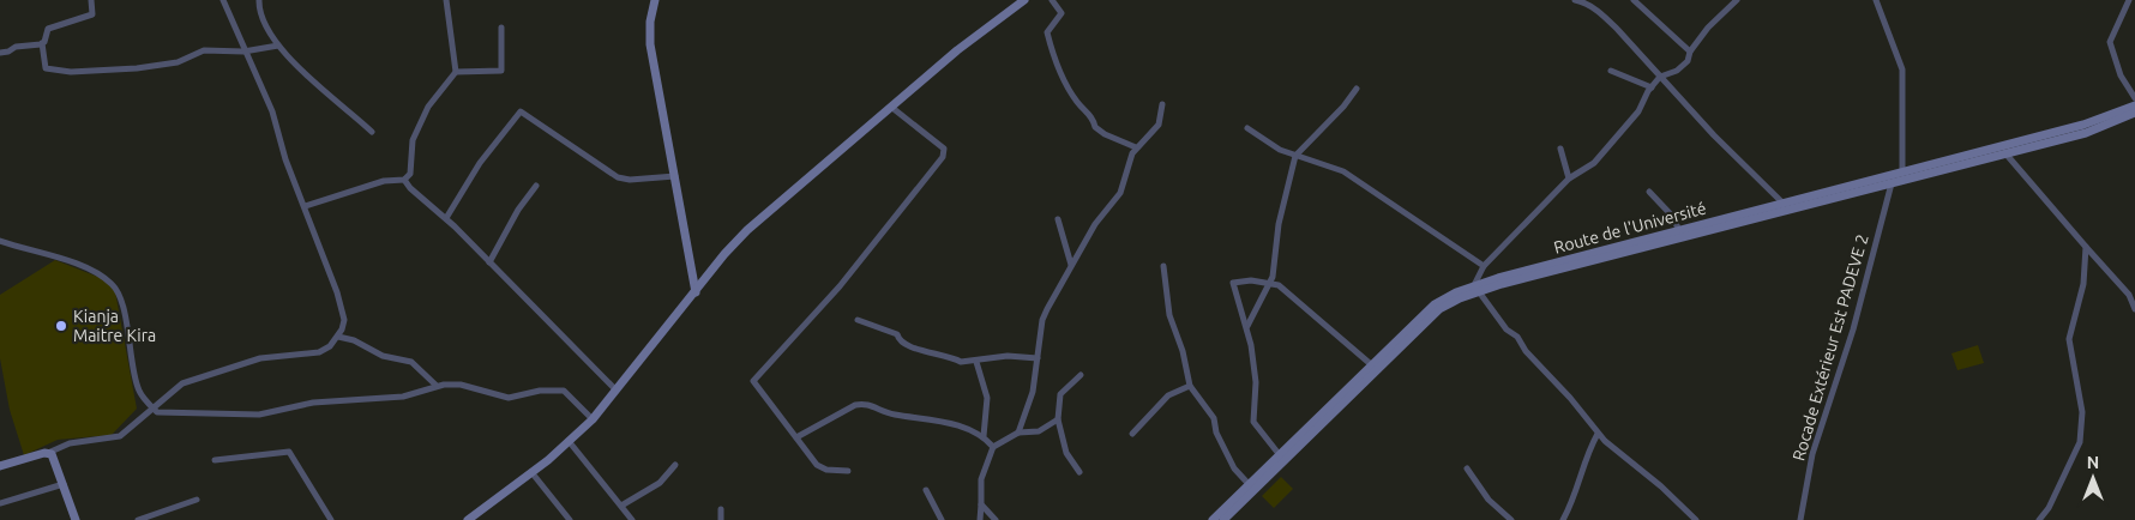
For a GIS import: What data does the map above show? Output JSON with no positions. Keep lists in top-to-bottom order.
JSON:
{
  "streets": {
    "main road": ["Route de l'Université"],
    "street": ["Rocade Extérieur Est PADEVE 2"]
  },
  "crossings": [
    ["Route de l'Université", "Rocade Extérieur Est PADEVE 2"]
  ],
  "places": ["Kianja Maitre Kira"],
  "north": "top"
}
